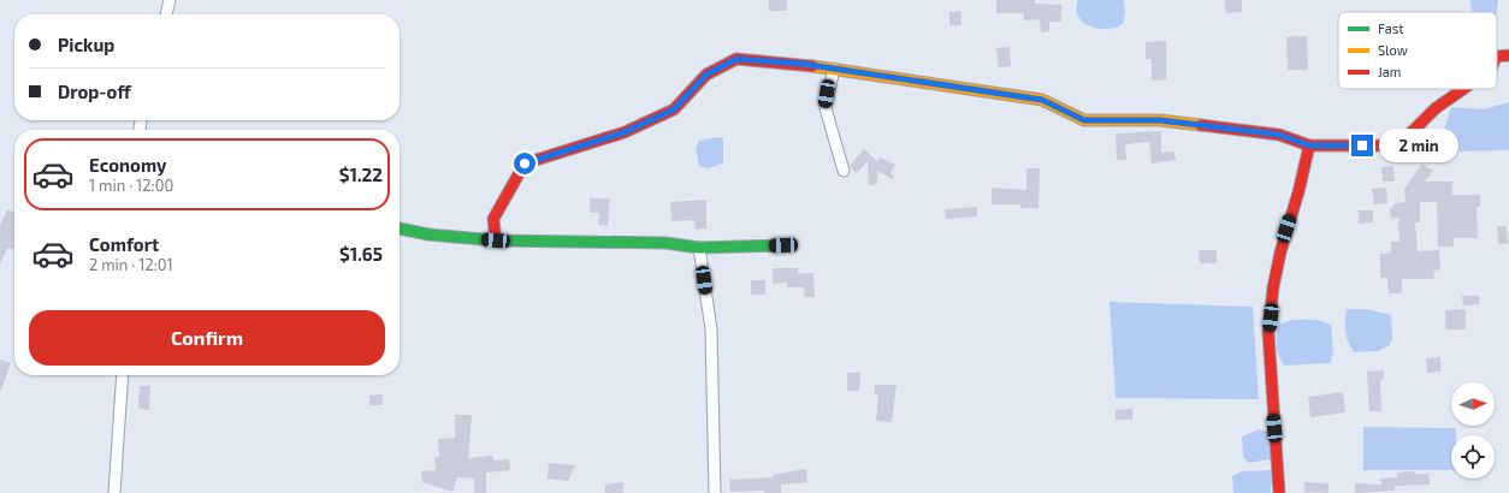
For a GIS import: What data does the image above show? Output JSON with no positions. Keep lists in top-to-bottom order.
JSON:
{
  "legend": ["Fast", "Slow", "Jam"],
  "north": "right",
  "page": {
    "banner": ["Pickup", "Drop-off"],
    "bubble": "2 min",
    "list": [
      {
        "name": "Economy",
        "note": "1 min · 12:00",
        "value": "$1.22"
      },
      {
        "name": "Comfort",
        "note": "2 min · 12:01",
        "value": "$1.65"
      }
    ],
    "buttons": "Confirm"
  }
}
